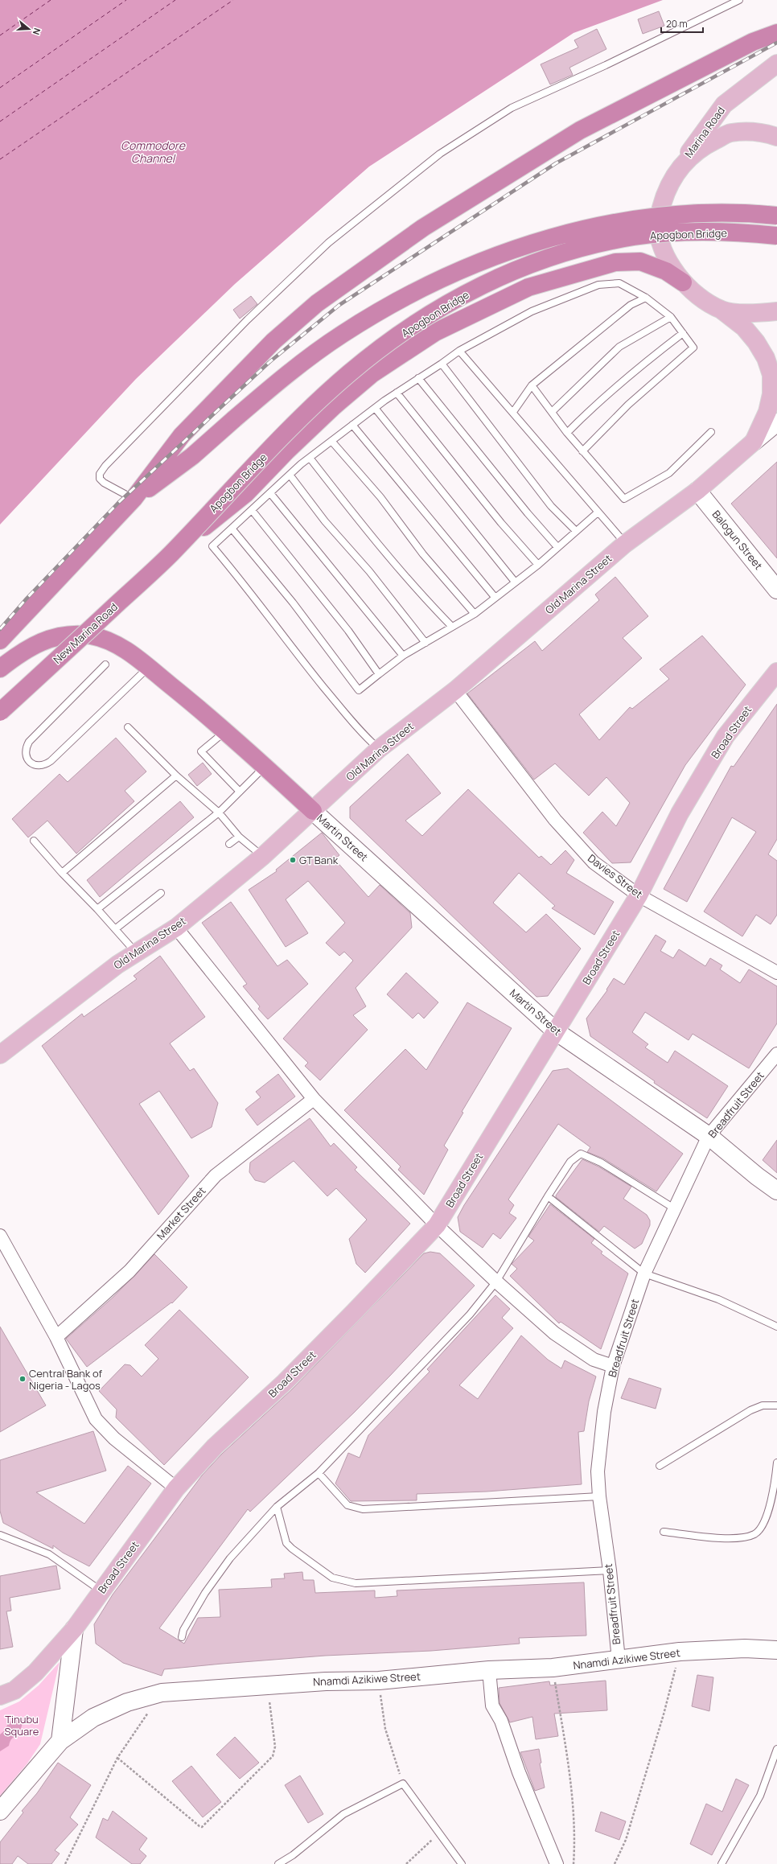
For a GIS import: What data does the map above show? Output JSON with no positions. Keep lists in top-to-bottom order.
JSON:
{
  "streets": {
    "highway": ["Apogbon Bridge", "New Marina Road"],
    "main road": [
      "Marina Road",
      "Balogun Street",
      "Old Marina Street",
      "Broad Street",
      "Martin Street",
      "Nnamdi Azikiwe Street"
    ],
    "street": ["Davies Street", "Breadfruit Street", "Market Street"]
  },
  "crossings": [
    ["Marina Road", "Old Marina Street"],
    ["Apogbon Bridge", "New Marina Road"],
    ["Balogun Street", "Old Marina Street"],
    ["Old Marina Street", "Martin Street"],
    ["Old Marina Street", "Davies Street"],
    ["Broad Street", "Martin Street"],
    ["Broad Street", "Davies Street"],
    ["Broad Street", "Nnamdi Azikiwe Street"],
    ["Martin Street", "Breadfruit Street"],
    ["Breadfruit Street", "Nnamdi Azikiwe Street"]
  ],
  "water": ["Commodore Channel"],
  "parks": ["Tinubu Square"],
  "places": ["GT Bank", "Central Bank of Nigeria - Lagos"],
  "scale_bar": "20 m",
  "north": "right"
}
